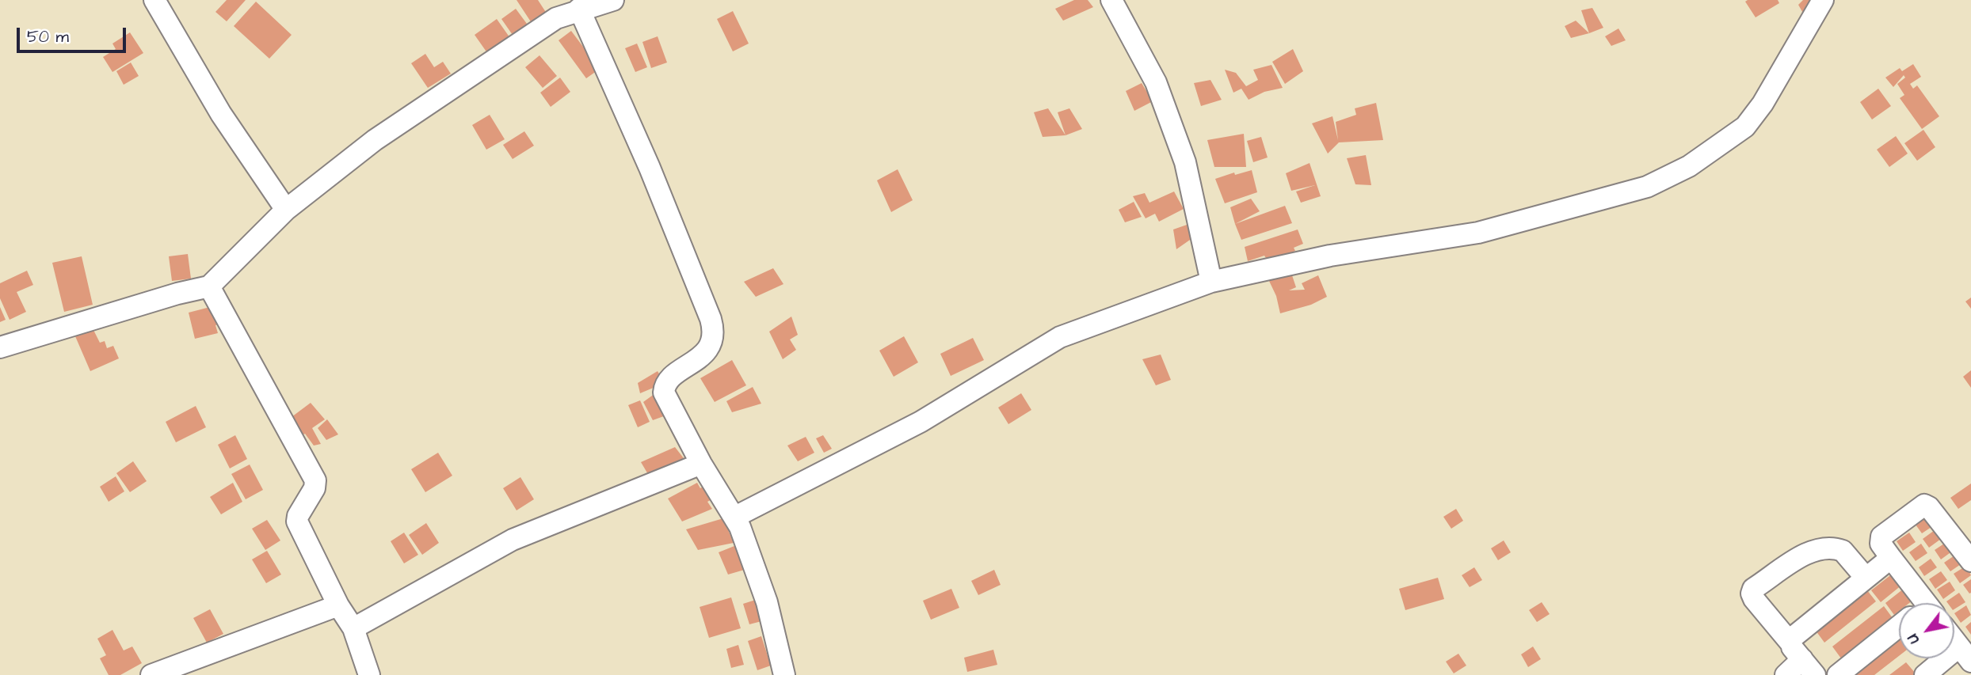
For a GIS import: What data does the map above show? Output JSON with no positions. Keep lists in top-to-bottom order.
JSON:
{
  "scale_bar": "50 m",
  "north": "bottom left"
}
